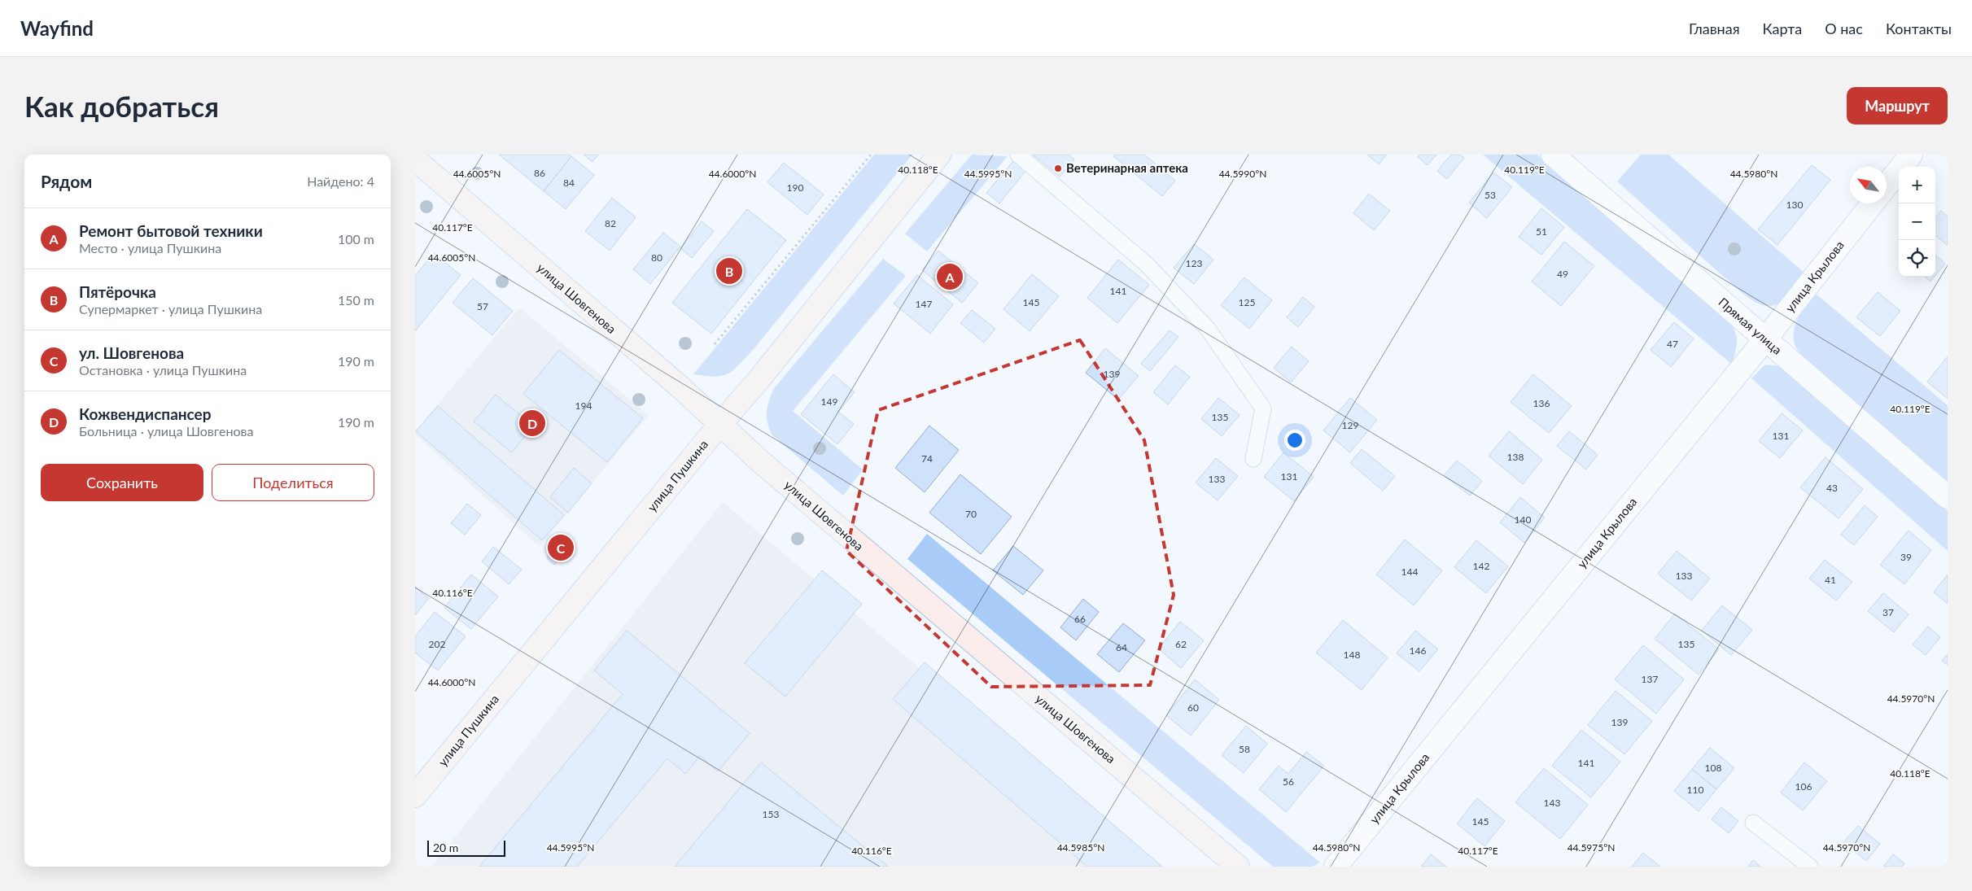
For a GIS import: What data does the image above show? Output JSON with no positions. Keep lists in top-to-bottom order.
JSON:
{
  "streets": {
    "main road": ["улица Шовгенова", "улица Пушкина"],
    "street": ["улица Крылова", "Прямая улица"]
  },
  "crossings": [
    ["улица Крылова", "Прямая улица"],
    ["улица Шовгенова", "улица Пушкина"]
  ],
  "places": ["Ветеринарная аптека"],
  "house_numbers": [
    "86",
    "84",
    "190",
    "53",
    "130",
    "82",
    "51",
    "80",
    "123",
    "49",
    "141",
    "145",
    "125",
    "147",
    "57",
    "47",
    "139",
    "149",
    "136",
    "194",
    "135",
    "129",
    "131",
    "138",
    "74",
    "131",
    "133",
    "43",
    "70",
    "140",
    "39",
    "142",
    "144",
    "133",
    "41",
    "37",
    "66",
    "202",
    "62",
    "135",
    "64",
    "146",
    "148",
    "137",
    "60",
    "139",
    "58",
    "141",
    "108",
    "56",
    "106",
    "110",
    "143",
    "153",
    "145"
  ],
  "scale_bar": "20 m",
  "north": "top left",
  "page": {
    "header": "Wayfind",
    "nav": [
      "Главная",
      "Карта",
      "О нас",
      "Контакты"
    ],
    "buttons": [
      "Маршрут",
      ["Сохранить", "Поделиться"]
    ],
    "title": "Как добраться",
    "heading": ["Рядом", "Найдено: 4"],
    "map_buttons": ["+", "−"],
    "list": [
      {
        "mark": "A",
        "name": "Ремонт бытовой техники",
        "note": "Место · улица Пушкина",
        "value": "100 m"
      },
      {
        "mark": "B",
        "name": "Пятёрочка",
        "note": "Супермаркет · улица Пушкина",
        "value": "150 m"
      },
      {
        "mark": "C",
        "name": "ул. Шовгенова",
        "note": "Остановка · улица Пушкина",
        "value": "190 m"
      },
      {
        "mark": "D",
        "name": "Кожвендиспансер",
        "note": "Больница · улица Шовгенова",
        "value": "190 m"
      }
    ],
    "pins": [
      "B",
      "A",
      "D",
      "C"
    ],
    "scale": "20 m"
  },
  "coordinates": [
    "40.119°E",
    "40.118°E",
    "44.6005°N",
    "44.6000°N",
    "44.5995°N",
    "44.5990°N",
    "44.5980°N",
    "40.117°E",
    "40.116°E",
    "44.5970°N",
    "44.5985°N",
    "44.5975°N"
  ]
}
